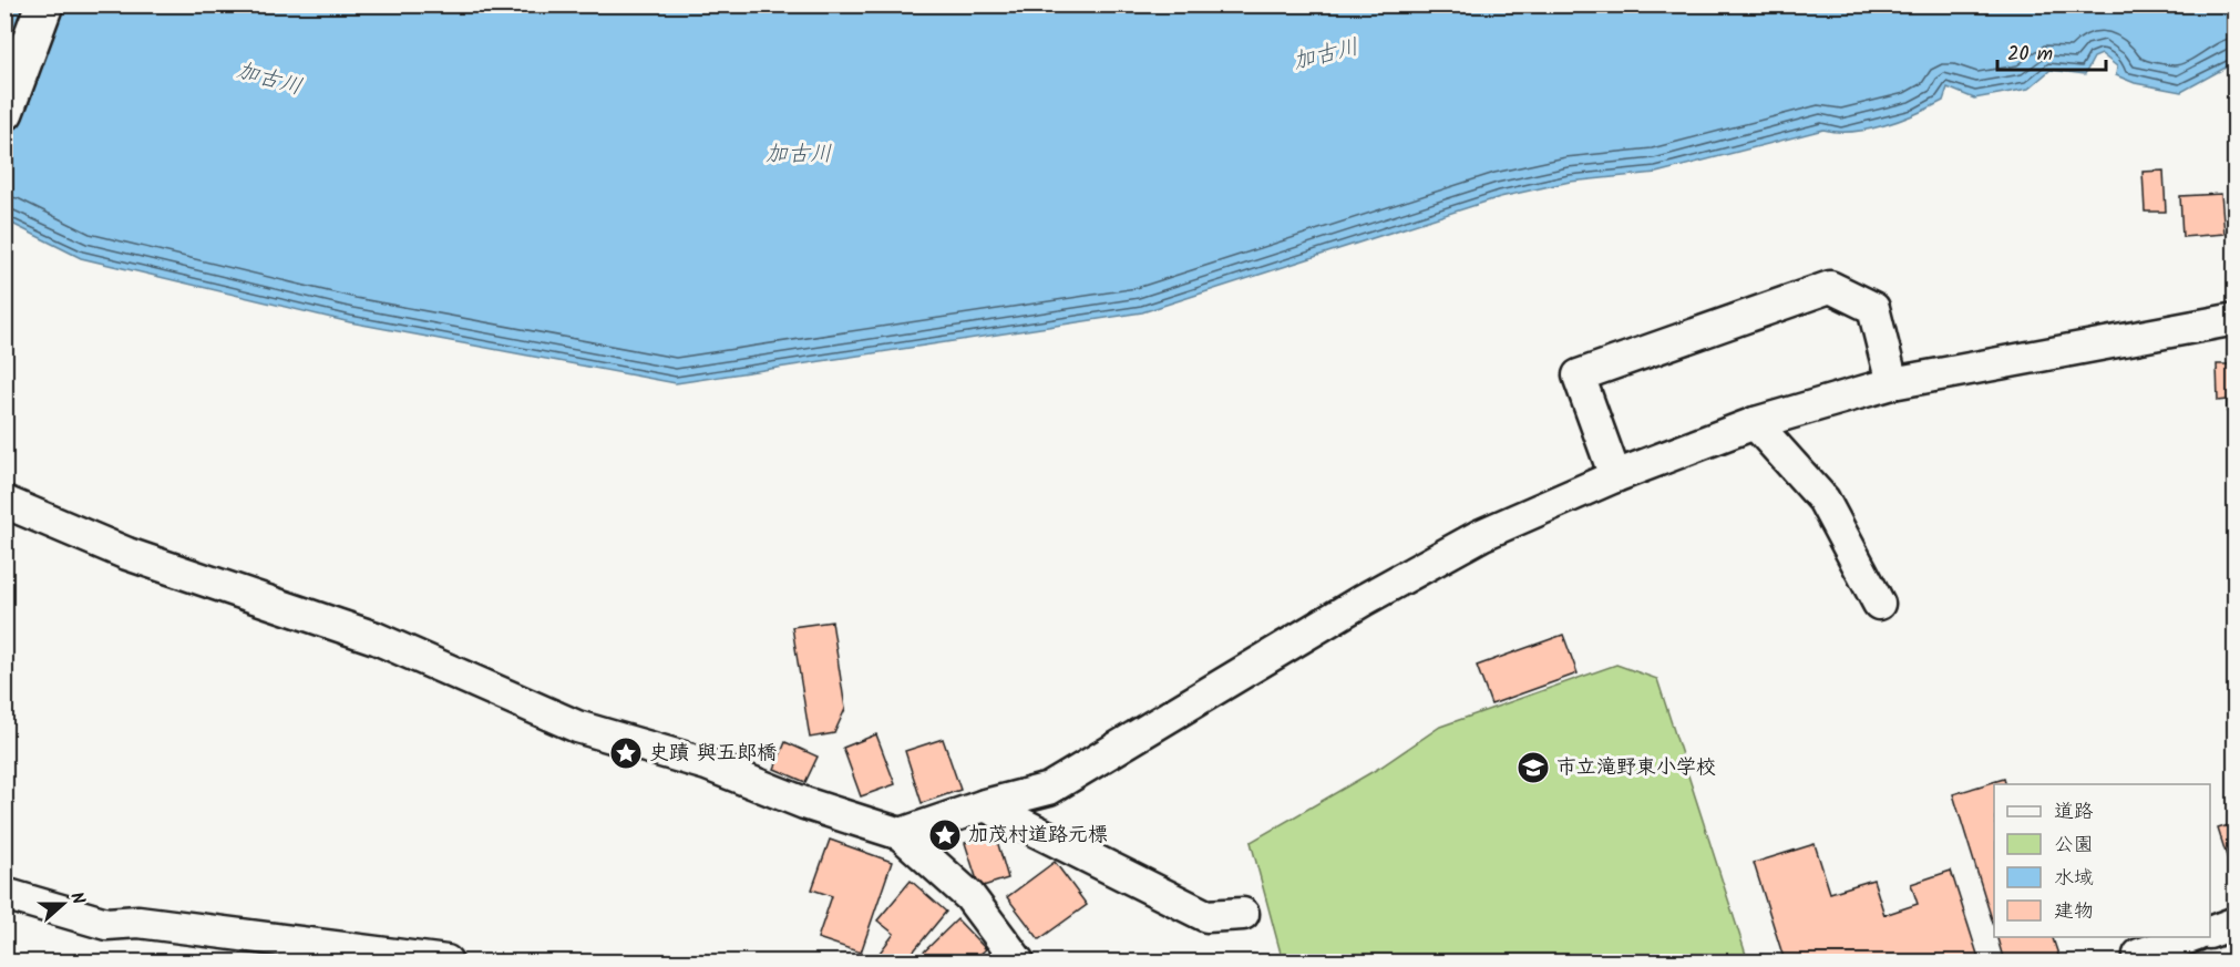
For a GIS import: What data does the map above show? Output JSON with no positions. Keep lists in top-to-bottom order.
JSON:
{
  "water": ["加古川"],
  "places": {
    "place": ["史蹟 與五郎橋", "加茂村道路元標"],
    "school or university": ["市立滝野東小学校"]
  },
  "legend": [
    "道路",
    "公園",
    "水域",
    "建物"
  ],
  "scale_bar": "20 m",
  "north": "right"
}
